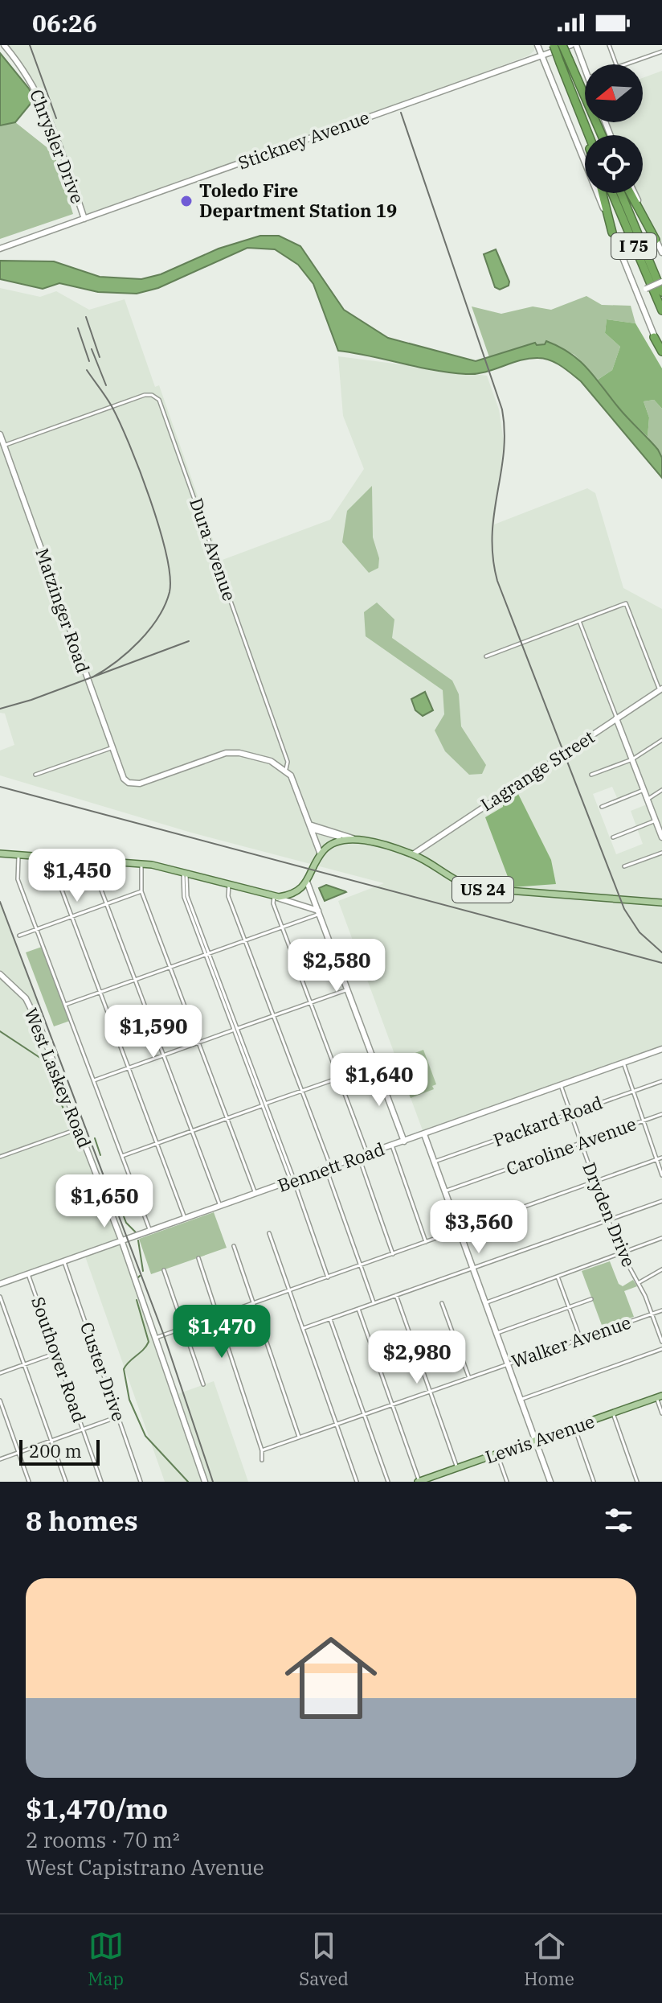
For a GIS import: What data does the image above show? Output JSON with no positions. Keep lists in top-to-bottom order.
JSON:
{
  "streets": {
    "highway": ["I 75"],
    "main road": ["US 24", "Lewis Avenue"],
    "street": [
      "Stickney Avenue",
      "Chrysler Drive",
      "Dura Avenue",
      "Matzinger Road",
      "Lagrange Street",
      "West Laskey Road",
      "Packard Road",
      "Caroline Avenue",
      "Bennett Road",
      "Dryden Drive",
      "Walker Avenue",
      "Southover Road",
      "Custer Drive"
    ]
  },
  "crossings": [
    ["Stickney Avenue", "Chrysler Drive"],
    ["Dura Avenue", "Matzinger Road"],
    ["Lagrange Street", "US 24"],
    ["West Laskey Road", "Bennett Road"],
    ["Packard Road", "Dryden Drive"],
    ["Caroline Avenue", "Dryden Drive"],
    ["Bennett Road", "Dryden Drive"],
    ["Bennett Road", "Southover Road"],
    ["Bennett Road", "Custer Drive"],
    ["Dryden Drive", "Walker Avenue"]
  ],
  "places": ["Toledo Fire Department Station 19"],
  "scale_bar": "200 m",
  "north": "left",
  "page": {
    "status": "06:26",
    "price": [
      "$1,450",
      "$2,580",
      "$1,590",
      "$1,640",
      "$1,650",
      "$3,560",
      "$1,470",
      "$2,980"
    ],
    "scale": "200 m",
    "heading": "8 homes",
    "list": [
      {
        "name": "$1,470/mo",
        "note": "2 rooms · 70 m² · West Capistrano Avenue"
      }
    ],
    "tabs": ["Map", "Saved", "Home"]
  }
}
